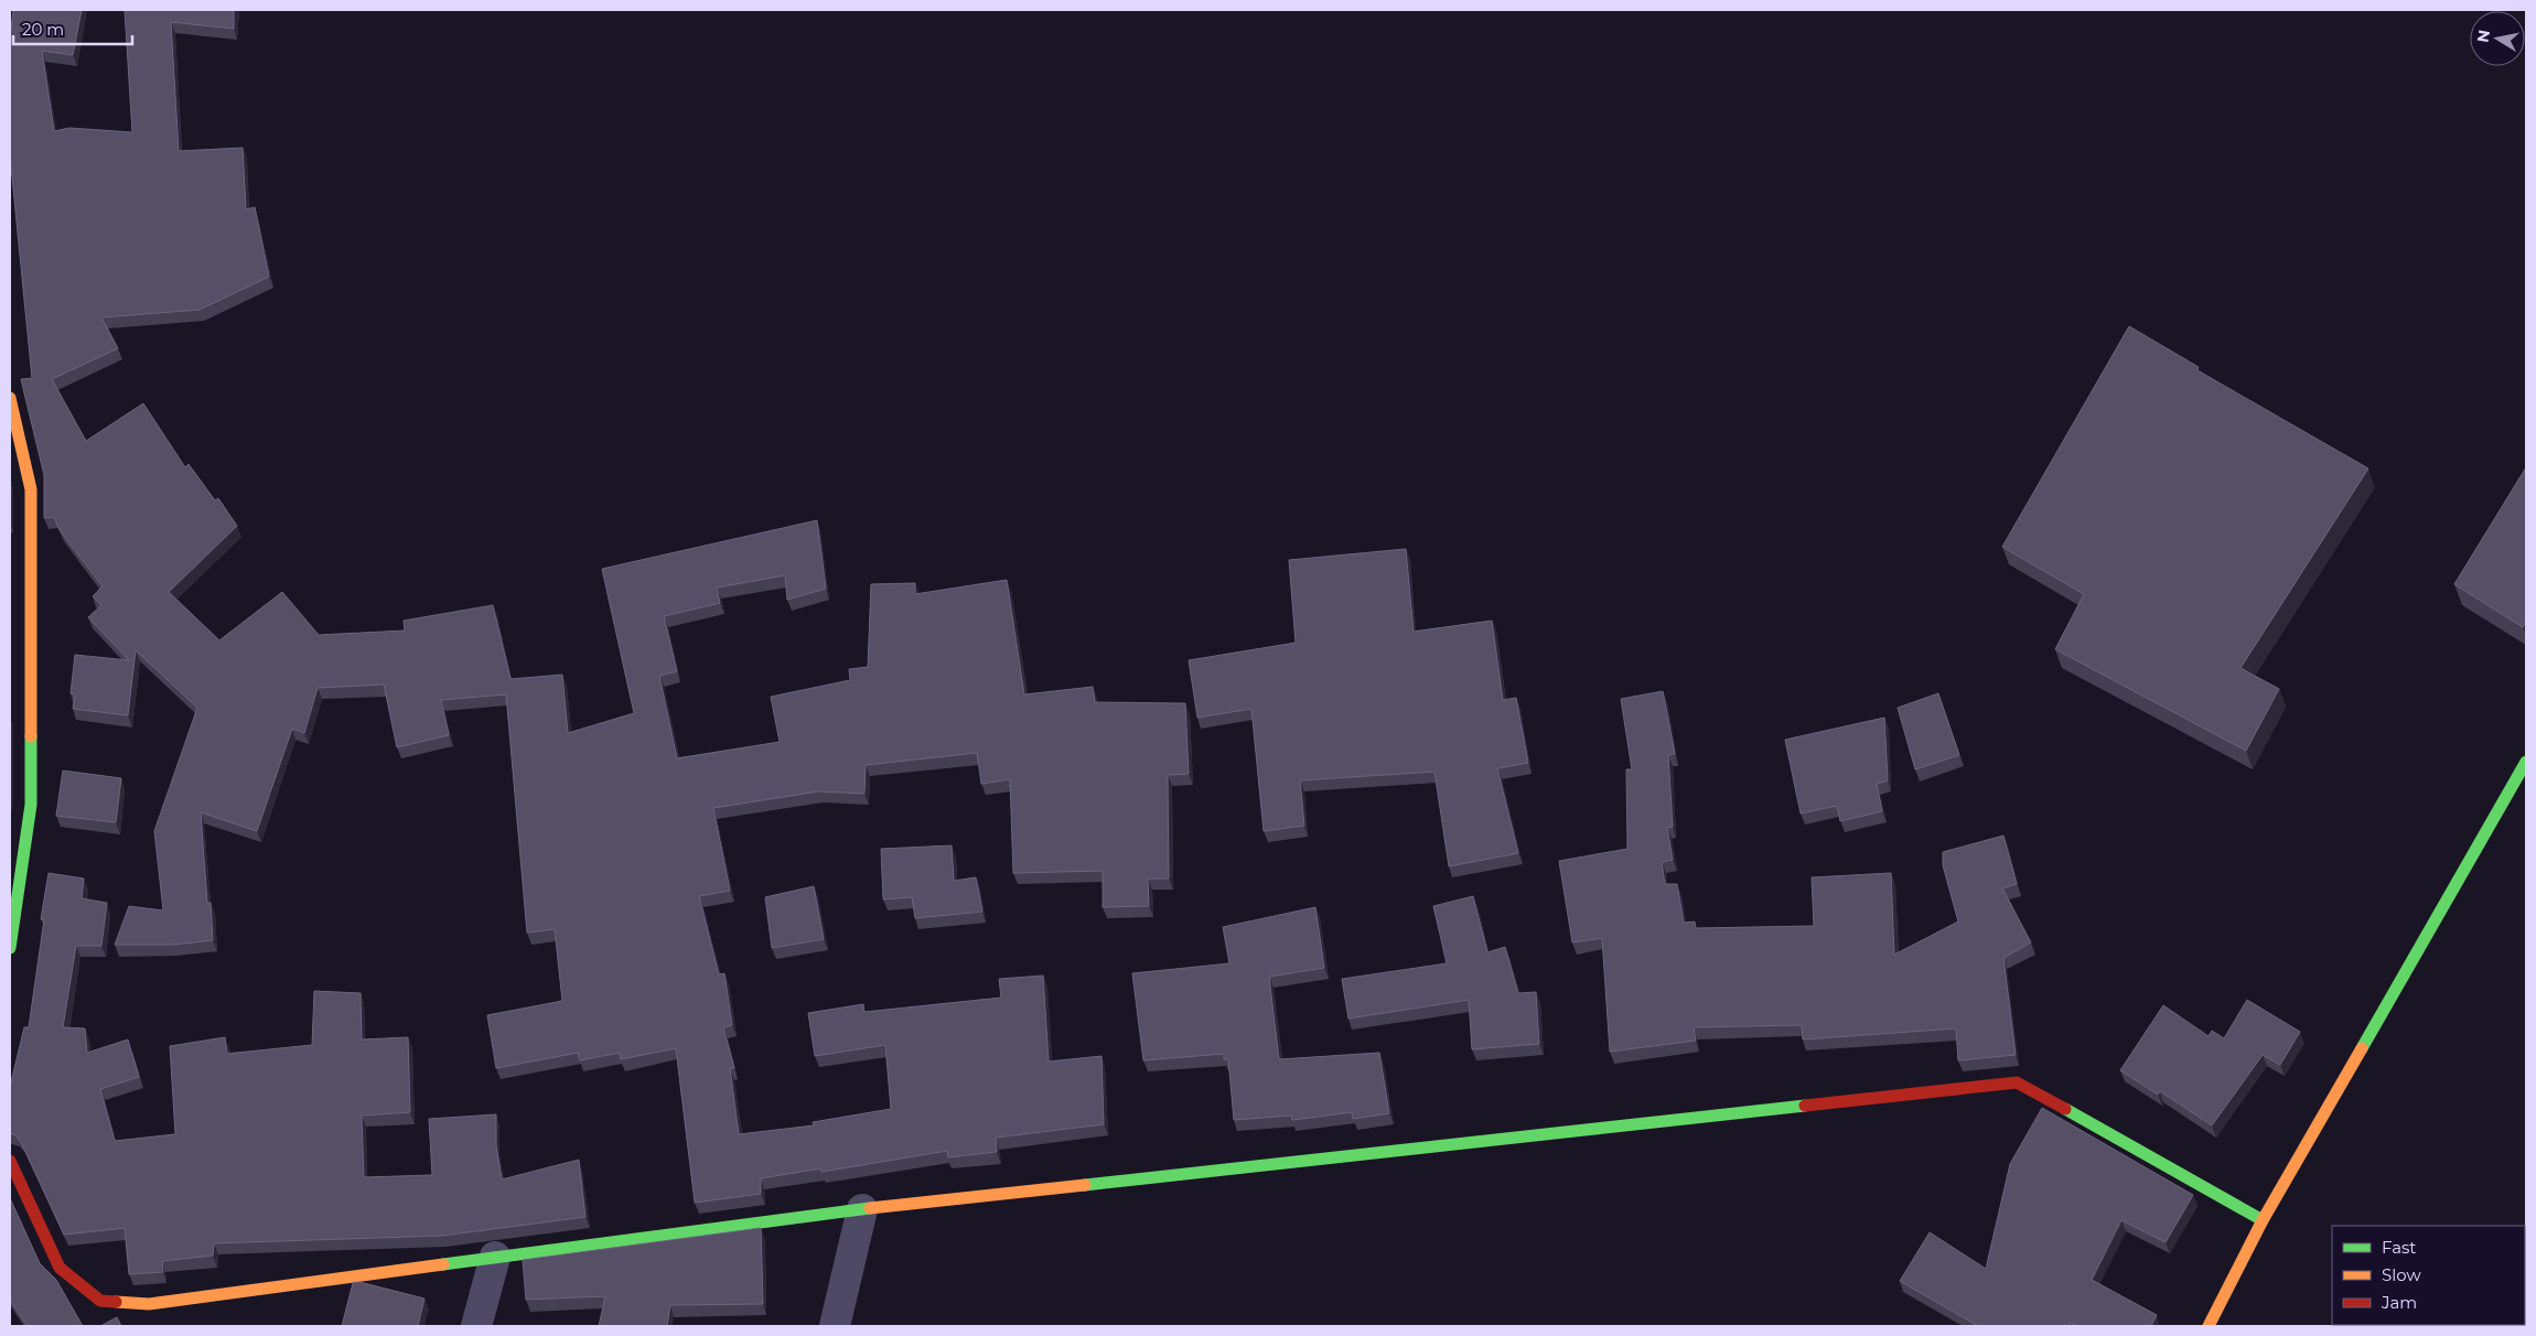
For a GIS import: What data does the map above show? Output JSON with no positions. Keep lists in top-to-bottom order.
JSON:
{
  "legend": ["Fast", "Slow", "Jam"],
  "scale_bar": "20 m",
  "north": "left"
}
